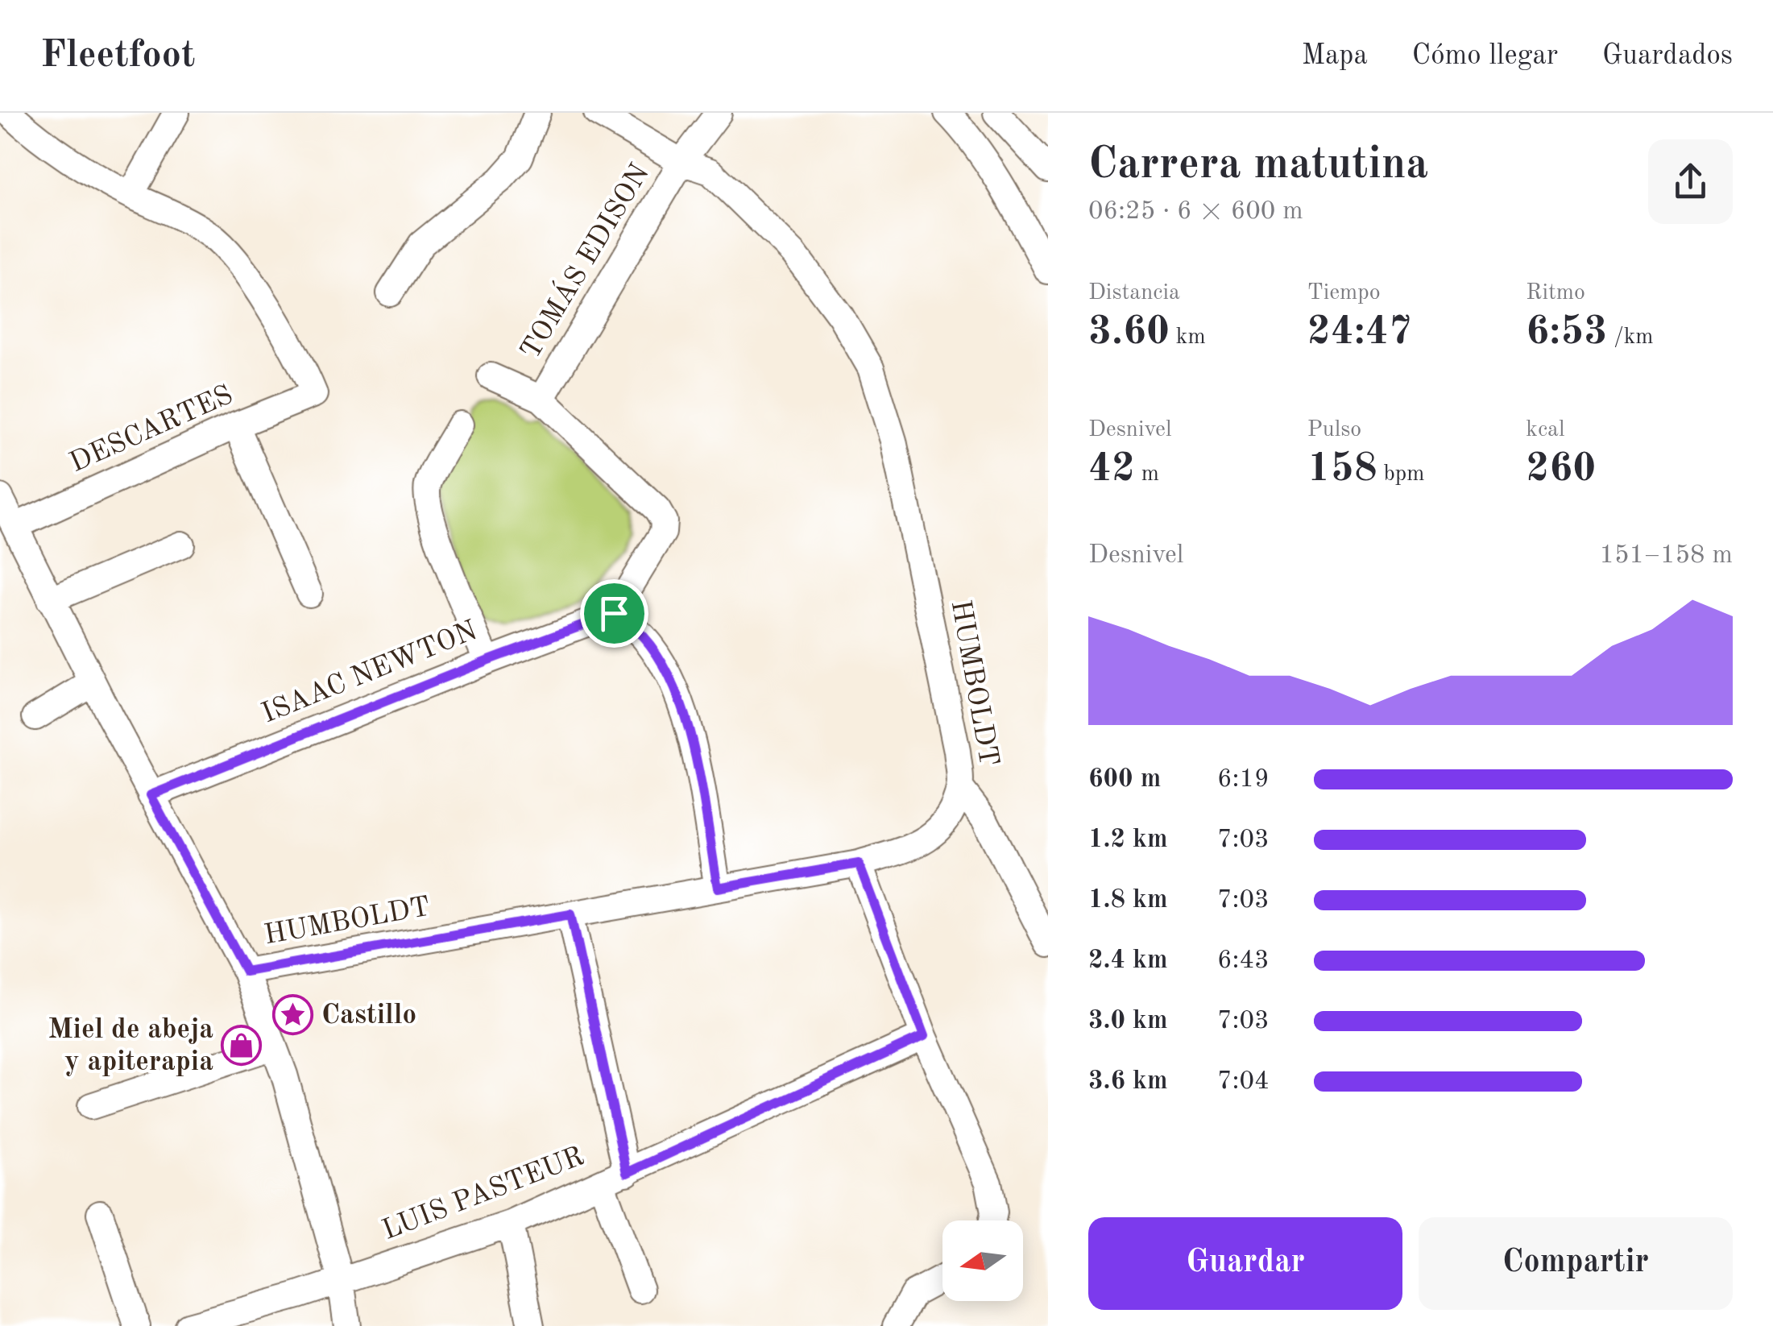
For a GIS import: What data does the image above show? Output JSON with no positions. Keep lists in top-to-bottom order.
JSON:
{
  "streets": {
    "street": [
      "TOMÁS EDISON",
      "DESCARTES",
      "ISAAC NEWTON",
      "HUMBOLDT",
      "LUIS PASTEUR"
    ]
  },
  "crossings": [
    ["TOMÁS EDISON", "HUMBOLDT"]
  ],
  "places": {
    "place": ["Castillo"],
    "shop": ["Miel de abeja y apiterapia"]
  },
  "north": "left",
  "page": {
    "header": "Fleetfoot",
    "nav": ["Mapa", "Cómo llegar", "Guardados"],
    "heading": ["Carrera matutina", "06:25 · 6 × 600 m"],
    "stats": [
      ["Distancia", "3.60 km"],
      ["Tiempo", "24:47"],
      ["Ritmo", "6:53 /km"],
      ["Desnivel", "42 m"],
      ["Pulso", "158 bpm"],
      ["kcal", "260"]
    ],
    "chart": ["Desnivel", "151–158 m"],
    "list": [
      {
        "name": "600 m",
        "note": "6:19"
      },
      {
        "name": "1.2 km",
        "note": "7:03"
      },
      {
        "name": "1.8 km",
        "note": "7:03"
      },
      {
        "name": "2.4 km",
        "note": "6:43"
      },
      {
        "name": "3.0 km",
        "note": "7:03"
      },
      {
        "name": "3.6 km",
        "note": "7:04"
      }
    ],
    "buttons": ["Guardar", "Compartir"]
  }
}
